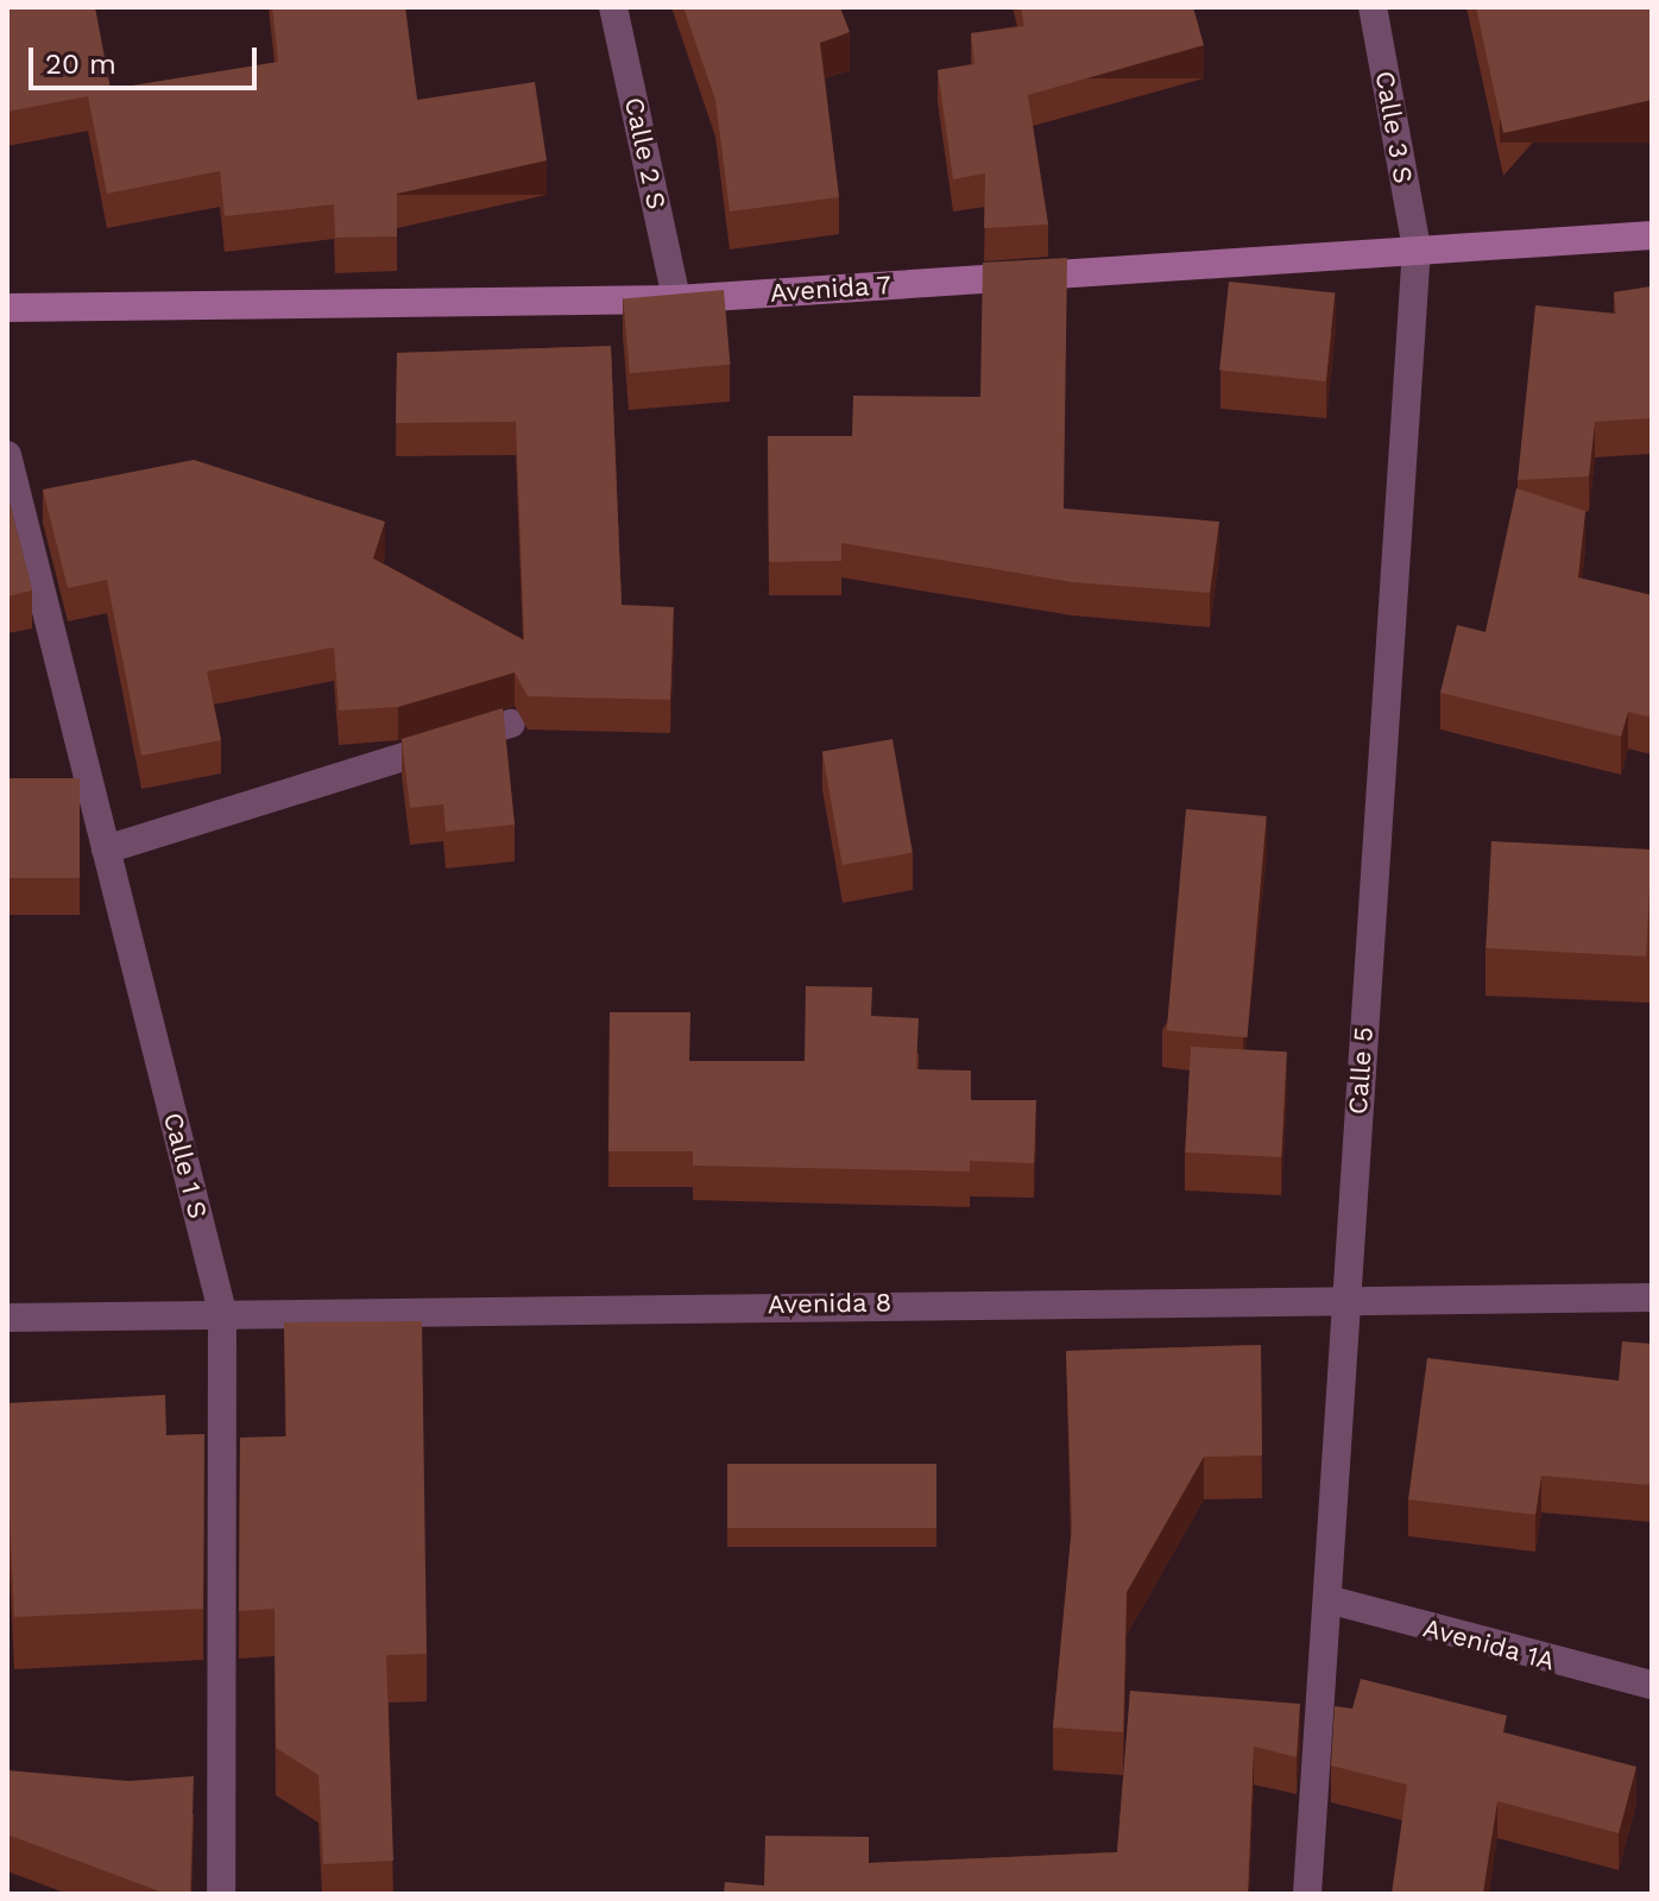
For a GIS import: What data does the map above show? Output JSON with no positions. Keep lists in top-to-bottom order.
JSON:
{
  "streets": {
    "main road": ["Avenida 7"],
    "street": [
      "Calle 3 S",
      "Calle 2 S",
      "Calle 5",
      "Calle 1 S",
      "Avenida 8",
      "Avenida 1A"
    ]
  },
  "crossings": [
    ["Calle 3 S", "Avenida 7"],
    ["Calle 3 S", "Calle 5"],
    ["Calle 2 S", "Avenida 7"],
    ["Avenida 7", "Calle 5"],
    ["Calle 5", "Avenida 8"],
    ["Calle 5", "Avenida 1A"],
    ["Calle 1 S", "Avenida 8"]
  ],
  "scale_bar": "20 m"
}
